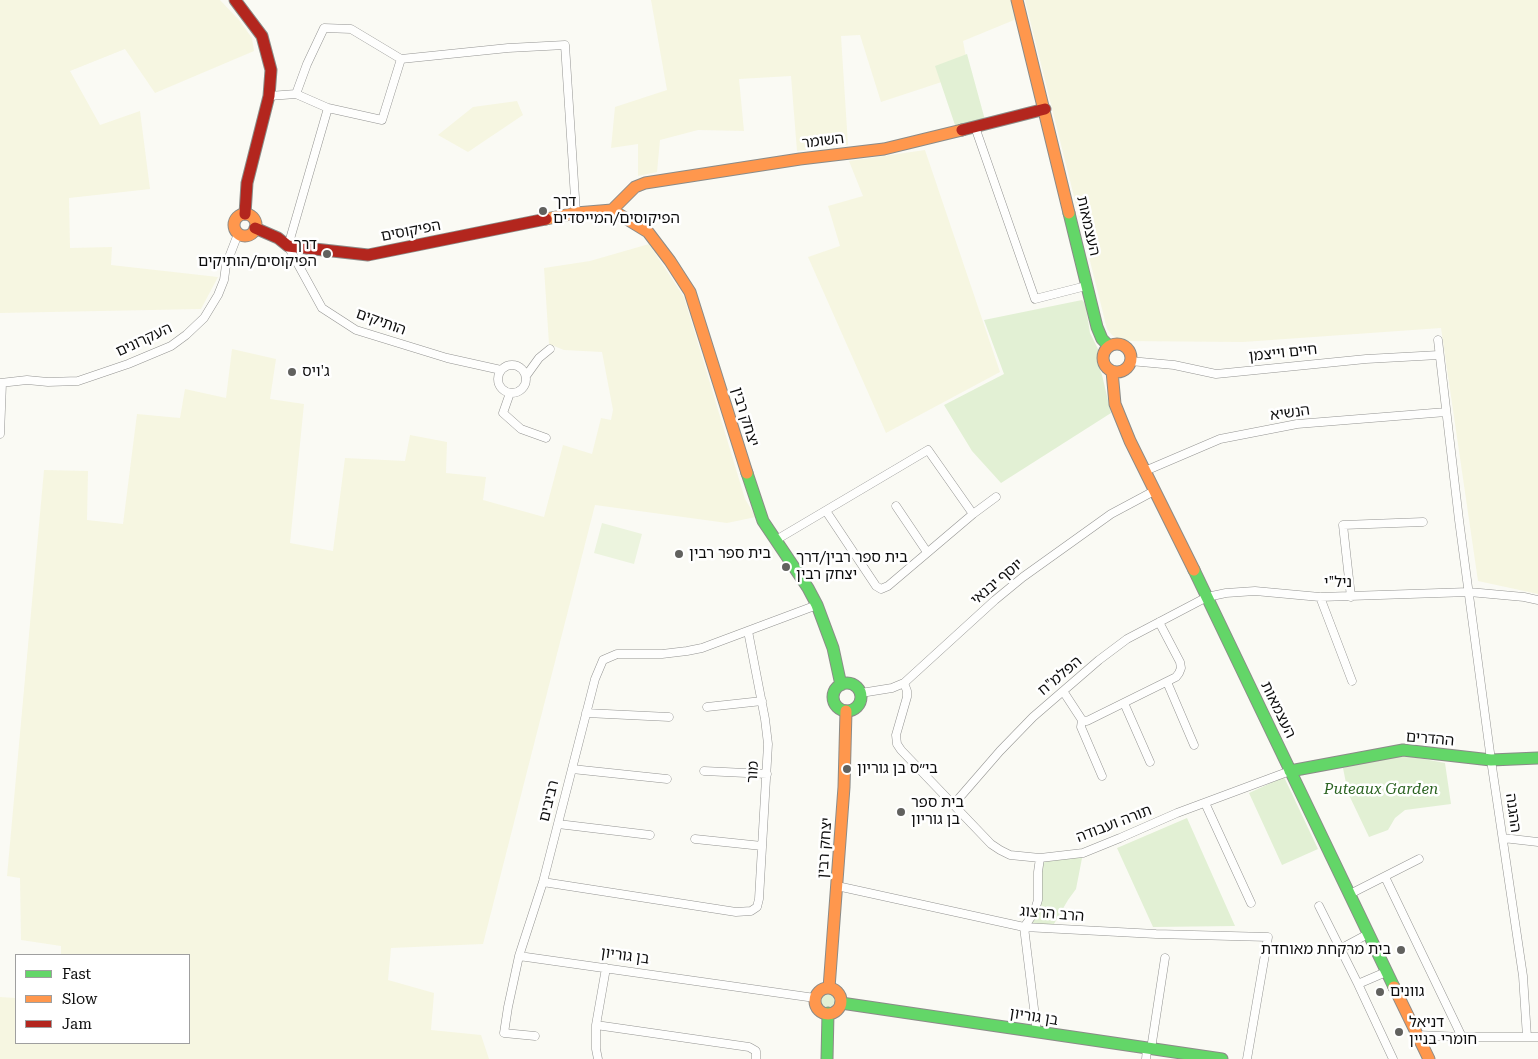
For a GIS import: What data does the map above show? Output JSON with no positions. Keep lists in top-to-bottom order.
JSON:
{
  "streets": {
    "street": [
      "השומר",
      "העצמאות",
      "הפיקוסים",
      "הותיקים",
      "העקרונים",
      "חיים וייצמן",
      "הנשיא",
      "יצחק רבין",
      "יוסף יבנאי",
      "ניל\"י",
      "הפלמ\"ח",
      "ההדרים",
      "מור",
      "רביבים",
      "ההגנה",
      "תורה ועבודה",
      "הרב הרצוג",
      "בן גוריון"
    ]
  },
  "crossings": [
    ["השומר", "העצמאות"],
    ["השומר", "יצחק רבין"],
    ["העצמאות", "חיים וייצמן"],
    ["העצמאות", "הנשיא"],
    ["העצמאות", "יוסף יבנאי"],
    ["העצמאות", "ניל\"י"],
    ["העצמאות", "הפלמ\"ח"],
    ["העצמאות", "ההדרים"],
    ["העצמאות", "תורה ועבודה"],
    ["הפיקוסים", "הותיקים"],
    ["הפיקוסים", "העקרונים"],
    ["חיים וייצמן", "ההגנה"],
    ["הנשיא", "ההגנה"],
    ["יצחק רבין", "יוסף יבנאי"],
    ["יצחק רבין", "הרב הרצוג"],
    ["יצחק רבין", "בן גוריון"],
    ["יוסף יבנאי", "תורה ועבודה"],
    ["ניל\"י", "הפלמ\"ח"],
    ["ניל\"י", "ההגנה"],
    ["הפלמ\"ח", "תורה ועבודה"],
    ["ההדרים", "ההגנה"],
    ["ההדרים", "תורה ועבודה"],
    ["מור", "רביבים"],
    ["רביבים", "בן גוריון"]
  ],
  "parks": ["Puteaux Garden"],
  "places": [
    "דרך הפיקוסים/המייסדים",
    "דרך הפיקוסים/הותיקים",
    "ג'ויס",
    "בית ספר רבין",
    "בית ספר רבין/דרך יצחק רבין",
    "בי״ס בן גוריון",
    "בית ספר בן גוריון",
    "בית מרקחת מאוחדת",
    "גוונים",
    "דניאל חומרי בניין"
  ],
  "legend": ["Fast", "Slow", "Jam"]
}
